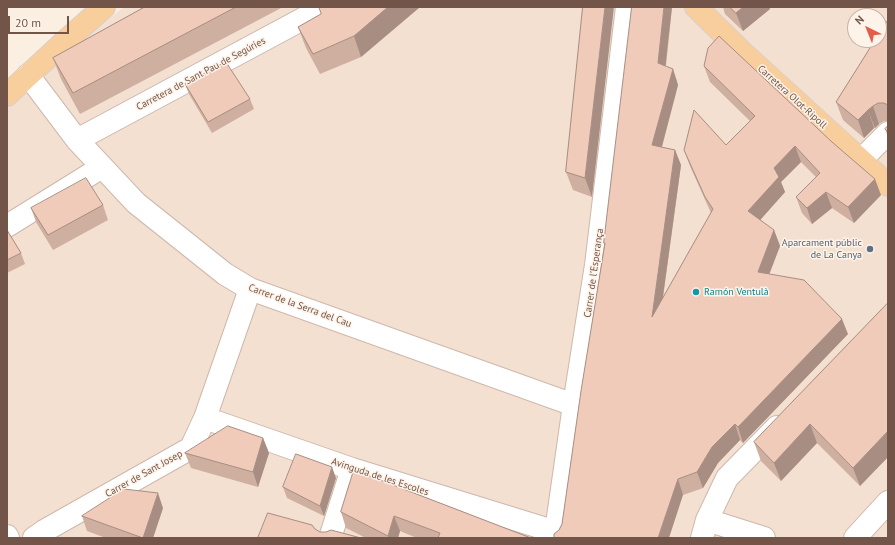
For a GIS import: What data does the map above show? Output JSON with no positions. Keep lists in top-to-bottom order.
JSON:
{
  "streets": {
    "main road": ["Carretera Olot-Ripoll"],
    "street": [
      "Carretera de Sant Pau de Segúries",
      "Carrer de l'Esperança",
      "Carrer de la Serra del Cau",
      "Carrer de Sant Josep",
      "Avinguda de les Escoles"
    ]
  },
  "crossings": [
    ["Carretera de Sant Pau de Segúries", "Carrer de la Serra del Cau"],
    ["Carrer de l'Esperança", "Carrer de la Serra del Cau"],
    ["Carrer de l'Esperança", "Avinguda de les Escoles"],
    ["Carrer de la Serra del Cau", "Carrer de Sant Josep"],
    ["Carrer de Sant Josep", "Avinguda de les Escoles"]
  ],
  "places": ["Aparcament públic de La Canya", "Ramón Ventulà"],
  "scale_bar": "20 m",
  "north": "top left"
}
